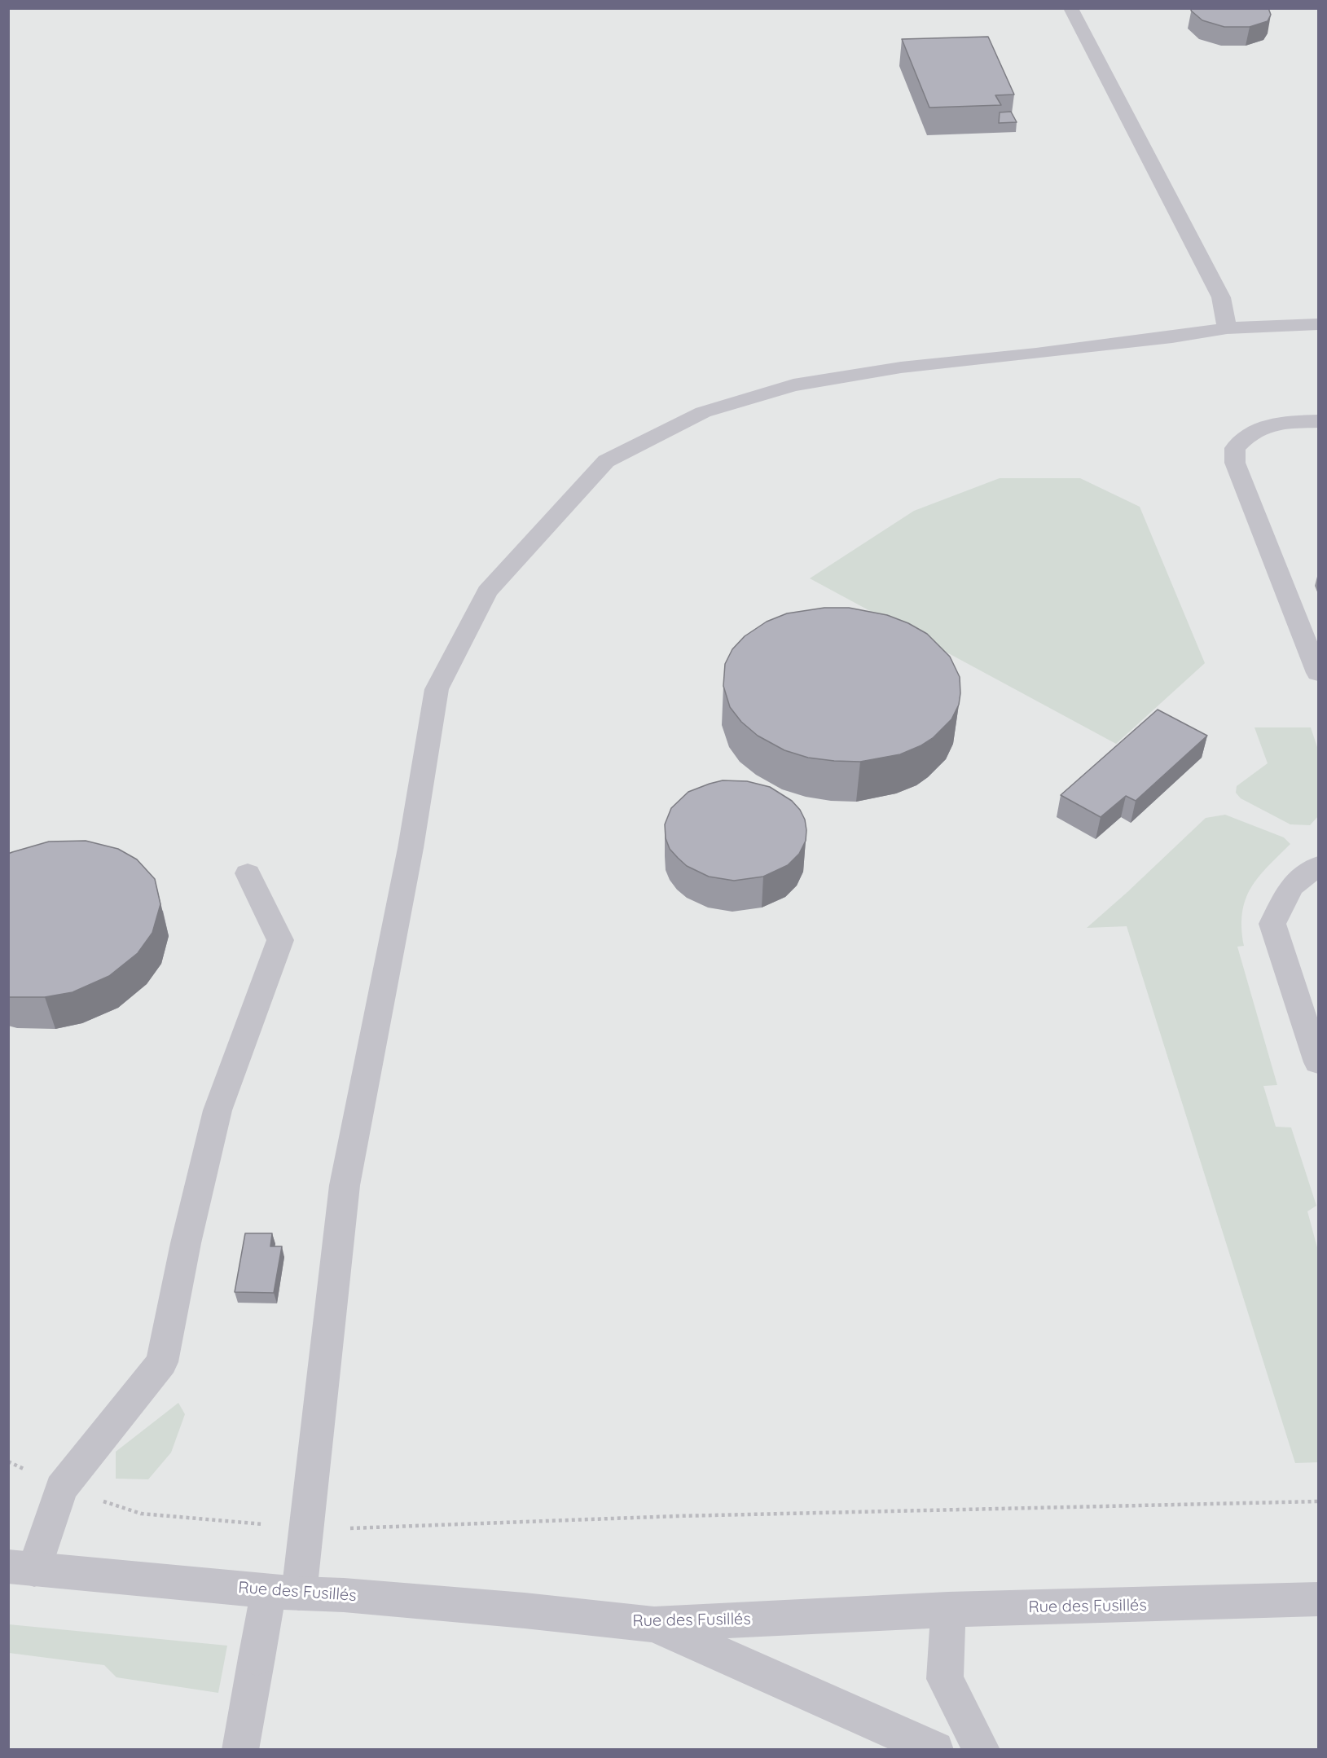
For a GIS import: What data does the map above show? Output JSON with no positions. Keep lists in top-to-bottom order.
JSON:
{
  "streets": {
    "street": ["Rue des Fusillés"]
  }
}
